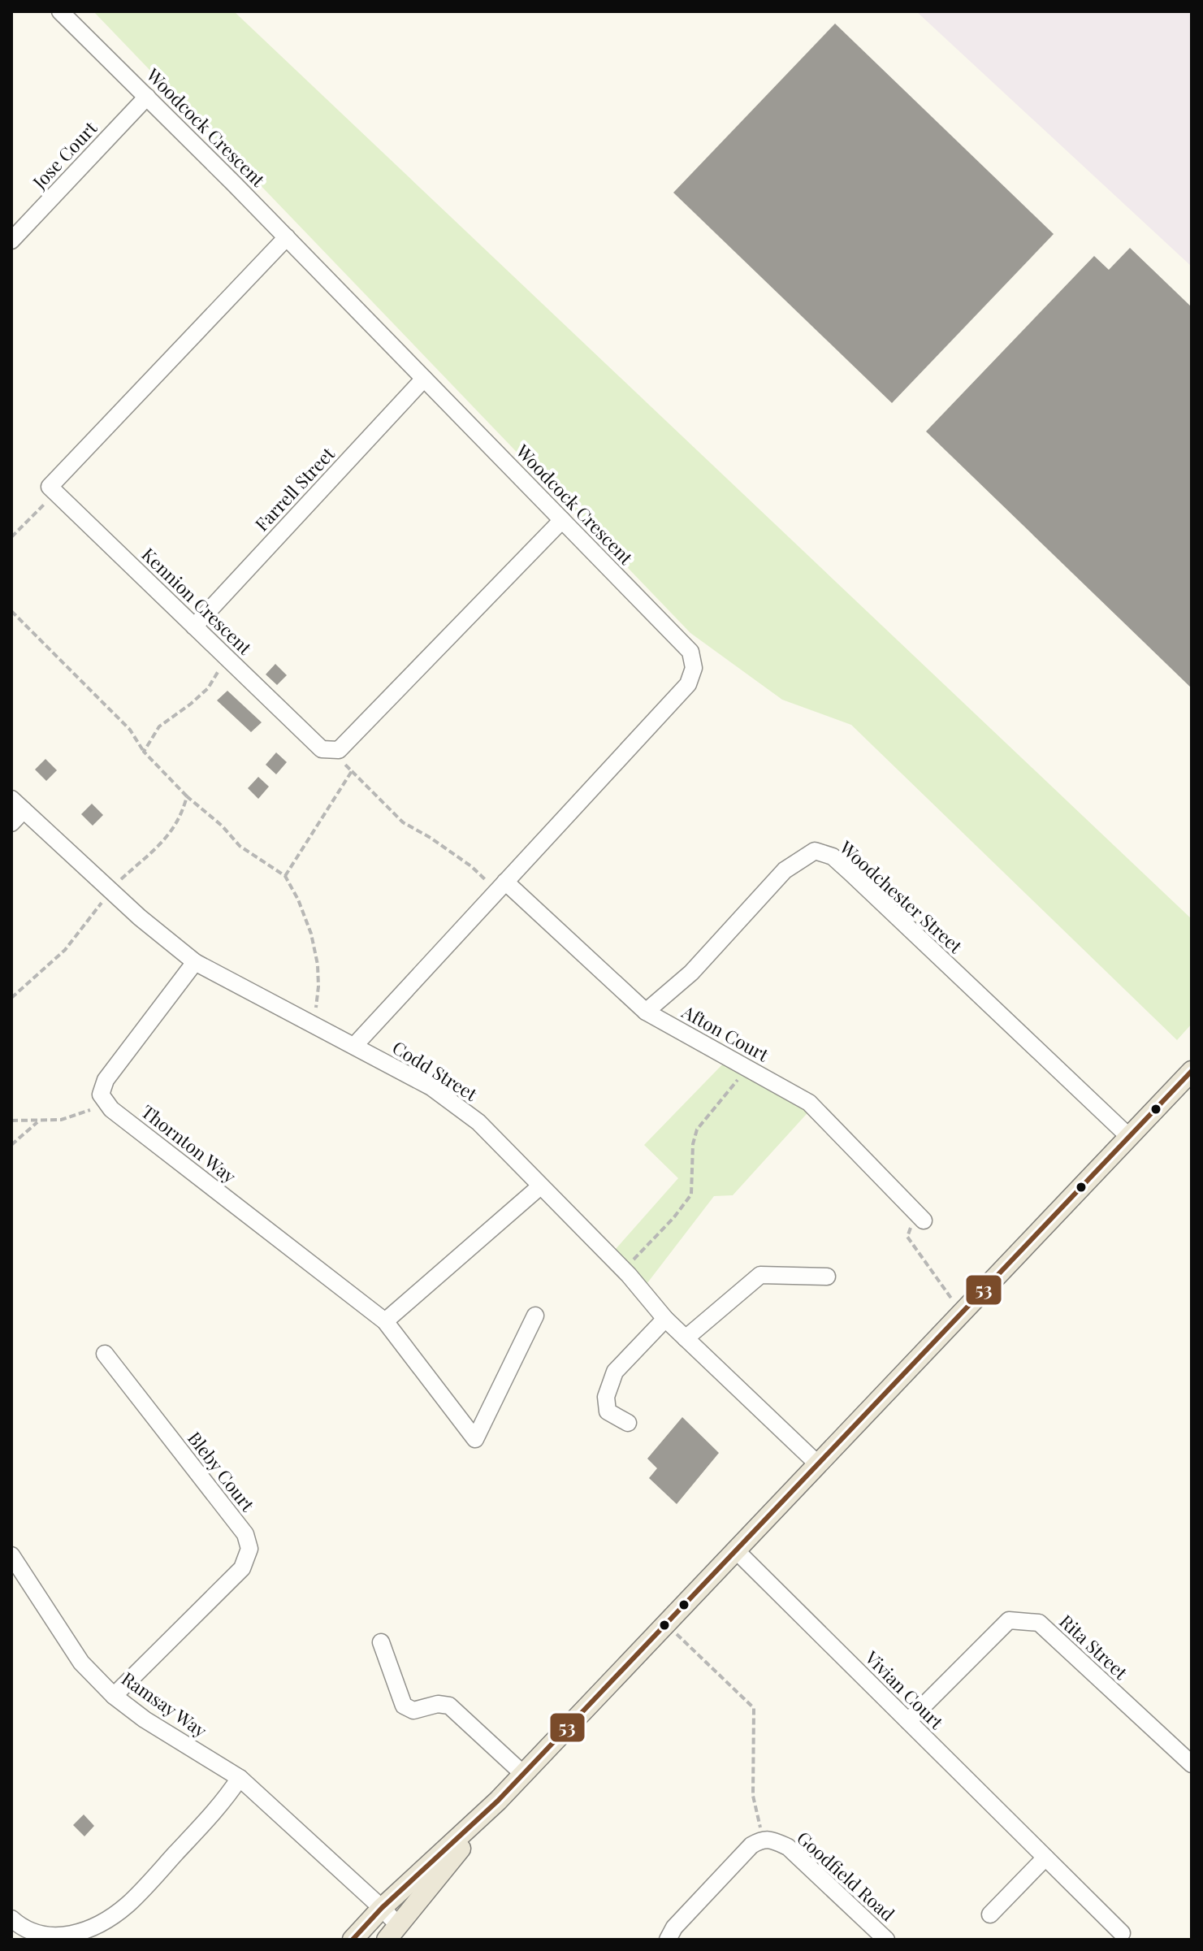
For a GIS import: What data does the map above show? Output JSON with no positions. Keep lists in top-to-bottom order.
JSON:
{
  "streets": {
    "street": [
      "Woodcock Crescent",
      "Jose Court",
      "Farrell Street",
      "Kennion Crescent",
      "Woodchester Street",
      "Afton Court",
      "Codd Street",
      "Thornton Way",
      "Bleby Court",
      "Rita Street",
      "Vivian Court",
      "Ramsay Way",
      "Goodfield Road"
    ]
  },
  "crossings": [
    ["Woodcock Crescent", "Jose Court"],
    ["Woodcock Crescent", "Farrell Street"],
    ["Woodcock Crescent", "Kennion Crescent"],
    ["Woodcock Crescent", "Afton Court"],
    ["Woodcock Crescent", "Codd Street"],
    ["Farrell Street", "Kennion Crescent"],
    ["Woodchester Street", "Afton Court"],
    ["Codd Street", "Thornton Way"],
    ["Bleby Court", "Ramsay Way"],
    ["Rita Street", "Vivian Court"]
  ],
  "lines": ["transit line 53"]
}
